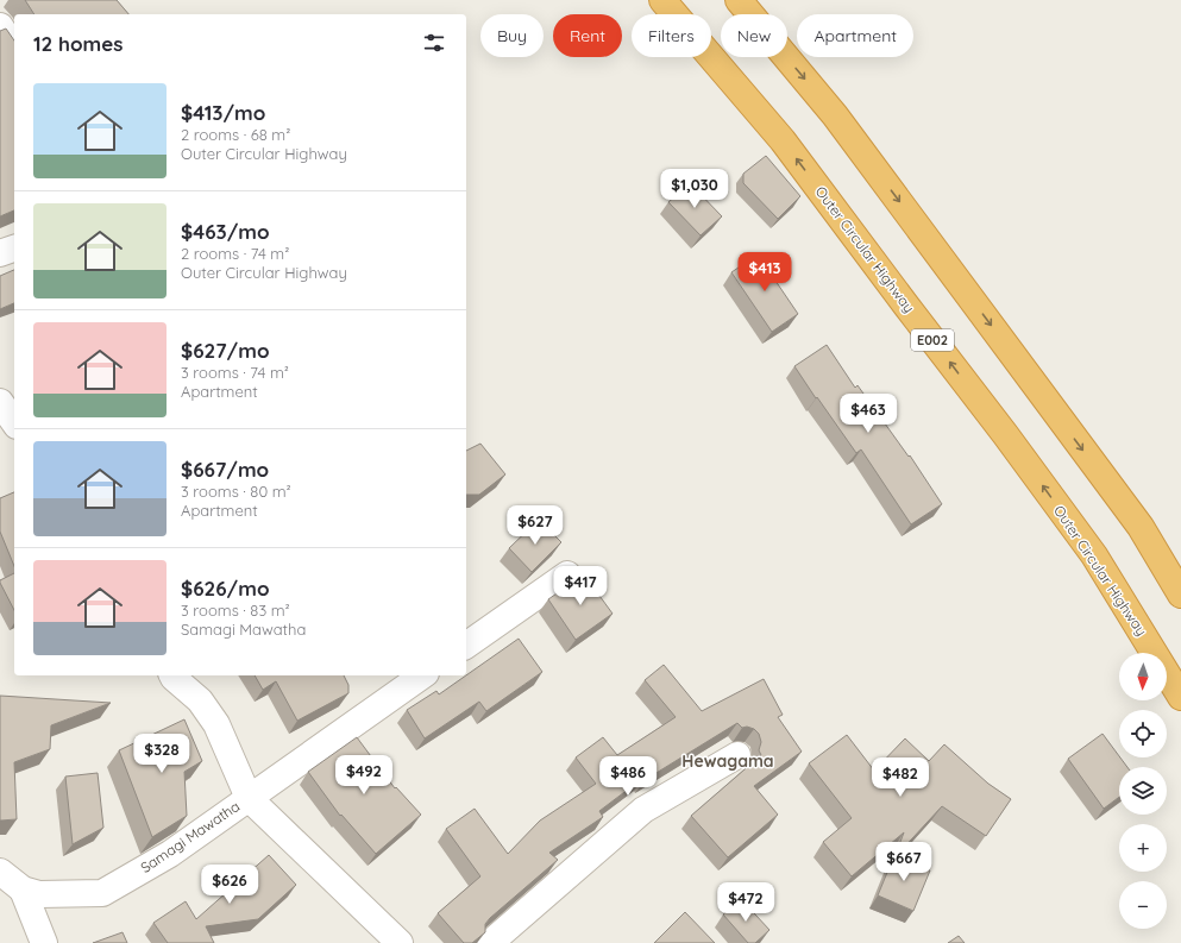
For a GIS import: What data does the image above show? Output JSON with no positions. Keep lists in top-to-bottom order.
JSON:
{
  "streets": {
    "highway": ["Outer Circular Highway", "E002"],
    "street": ["Samagi Mawatha"]
  },
  "districts": ["Hewagama"],
  "north": "bottom",
  "page": {
    "chip": [
      "Buy",
      "Rent",
      "Filters",
      "New",
      "Apartment"
    ],
    "heading": "12 homes",
    "list": [
      {
        "name": "$413/mo",
        "note": "2 rooms · 68 m² · Outer Circular Highway"
      },
      {
        "name": "$463/mo",
        "note": "2 rooms · 74 m² · Outer Circular Highway"
      },
      {
        "name": "$627/mo",
        "note": "3 rooms · 74 m² · Apartment"
      },
      {
        "name": "$667/mo",
        "note": "3 rooms · 80 m² · Apartment"
      },
      {
        "name": "$626/mo",
        "note": "3 rooms · 83 m² · Samagi Mawatha"
      }
    ],
    "price": [
      "$1,030",
      "$413",
      "$463",
      "$627",
      "$417",
      "$328",
      "$492",
      "$486",
      "$482",
      "$667",
      "$626",
      "$472"
    ],
    "map_buttons": ["+", "−"]
  }
}
